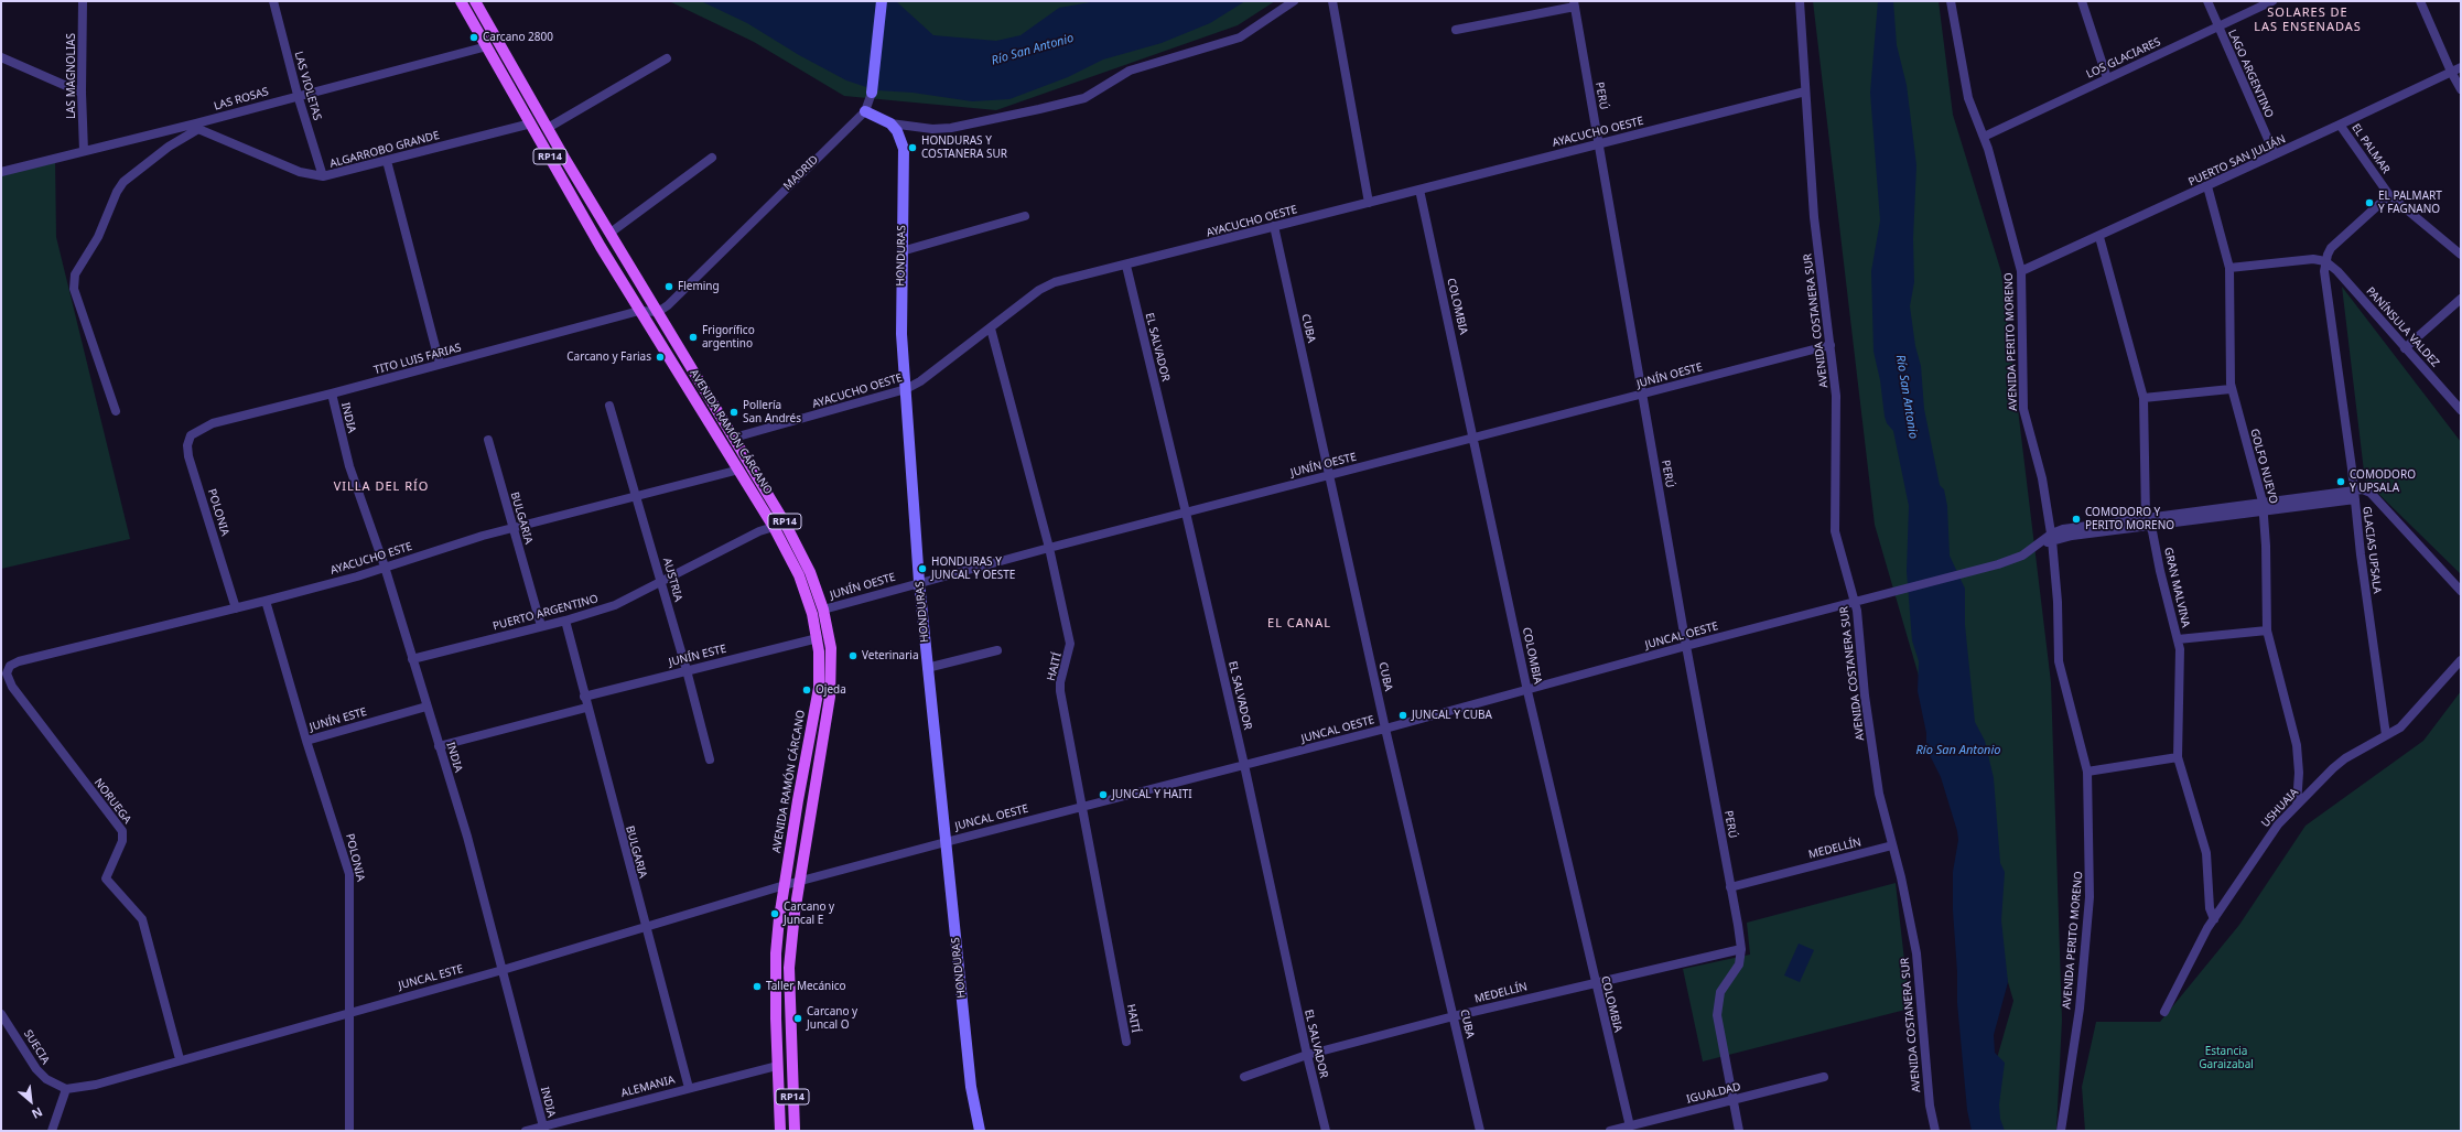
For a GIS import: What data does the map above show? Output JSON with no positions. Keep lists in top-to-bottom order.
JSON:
{
  "streets": {
    "main road": [
      "RP14",
      "MADRID",
      "HONDURAS",
      "AVENIDA RAMÓN CÁRCANO"
    ],
    "street": [
      "LOS GLACIARES",
      "LAGO ARGENTINO",
      "LAS MAGNOLIAS",
      "LAS VIOLETAS",
      "PERÚ",
      "LAS ROSAS",
      "AYACUCHO OESTE",
      "EL PALMAR",
      "ALGARROBO GRANDE",
      "PUERTO SAN JULIÁN",
      "COLOMBIA",
      "AVENIDA COSTANERA SUR",
      "PANÍNSULA VALDEZ",
      "CUBA",
      "AVENIDA PERITO MORENO",
      "EL SALVADOR",
      "TITO LUIS FARIAS",
      "JUNÍN OESTE",
      "INDIA",
      "GOLFO NUEVO",
      "POLONIA",
      "BULGARIA",
      "GLACIAS UPSALA",
      "AYACUCHO ESTE",
      "AUSTRIA",
      "GRAN MALVINA",
      "PUERTO ARGENTINO",
      "JUNCAL OESTE",
      "JUNÍN ESTE",
      "HAITÍ",
      "NORUEGA",
      "USHUAIA",
      "MEDELLÍN",
      "JUNCAL ESTE",
      "SUECIA",
      "ALEMANIA",
      "IGUALDAD"
    ]
  },
  "crossings": [
    ["LOS GLACIARES", "LAGO ARGENTINO"],
    ["LOS GLACIARES", "AVENIDA PERITO MORENO"],
    ["LAGO ARGENTINO", "PUERTO SAN JULIÁN"],
    ["LAS MAGNOLIAS", "LAS ROSAS"],
    ["LAS VIOLETAS", "LAS ROSAS"],
    ["LAS VIOLETAS", "ALGARROBO GRANDE"],
    ["PERÚ", "AYACUCHO OESTE"],
    ["PERÚ", "JUNÍN OESTE"],
    ["PERÚ", "JUNCAL OESTE"],
    ["PERÚ", "MEDELLÍN"],
    ["LAS ROSAS", "ALGARROBO GRANDE"],
    ["LAS ROSAS", "AVENIDA RAMÓN CÁRCANO"],
    ["AYACUCHO OESTE", "HONDURAS"],
    ["AYACUCHO OESTE", "COLOMBIA"],
    ["AYACUCHO OESTE", "AVENIDA COSTANERA SUR"],
    ["AYACUCHO OESTE", "CUBA"],
    ["AYACUCHO OESTE", "EL SALVADOR"],
    ["AYACUCHO OESTE", "AVENIDA RAMÓN CÁRCANO"],
    ["AYACUCHO OESTE", "HAITÍ"],
    ["EL PALMAR", "PUERTO SAN JULIÁN"],
    ["ALGARROBO GRANDE", "AVENIDA RAMÓN CÁRCANO"],
    ["PUERTO SAN JULIÁN", "AVENIDA PERITO MORENO"],
    ["PUERTO SAN JULIÁN", "GOLFO NUEVO"],
    ["PUERTO SAN JULIÁN", "GRAN MALVINA"],
    ["MADRID", "TITO LUIS FARIAS"],
    ["MADRID", "AVENIDA RAMÓN CÁRCANO"],
    ["HONDURAS", "JUNÍN OESTE"],
    ["HONDURAS", "JUNCAL OESTE"],
    ["COLOMBIA", "JUNÍN OESTE"],
    ["COLOMBIA", "JUNCAL OESTE"],
    ["COLOMBIA", "MEDELLÍN"],
    ["COLOMBIA", "IGUALDAD"],
    ["AVENIDA COSTANERA SUR", "JUNÍN OESTE"],
    ["AVENIDA COSTANERA SUR", "JUNCAL OESTE"],
    ["AVENIDA COSTANERA SUR", "MEDELLÍN"],
    ["PANÍNSULA VALDEZ", "GLACIAS UPSALA"],
    ["CUBA", "JUNÍN OESTE"],
    ["CUBA", "JUNCAL OESTE"],
    ["CUBA", "MEDELLÍN"],
    ["AVENIDA PERITO MORENO", "JUNCAL OESTE"],
    ["EL SALVADOR", "JUNÍN OESTE"],
    ["EL SALVADOR", "JUNCAL OESTE"],
    ["EL SALVADOR", "MEDELLÍN"],
    ["TITO LUIS FARIAS", "INDIA"],
    ["TITO LUIS FARIAS", "AVENIDA RAMÓN CÁRCANO"],
    ["TITO LUIS FARIAS", "POLONIA"],
    ["JUNÍN OESTE", "AVENIDA RAMÓN CÁRCANO"],
    ["JUNÍN OESTE", "HAITÍ"],
    ["INDIA", "AYACUCHO ESTE"],
    ["INDIA", "PUERTO ARGENTINO"],
    ["INDIA", "JUNÍN ESTE"],
    ["INDIA", "JUNCAL ESTE"],
    ["INDIA", "ALEMANIA"],
    ["AVENIDA RAMÓN CÁRCANO", "AYACUCHO ESTE"],
    ["AVENIDA RAMÓN CÁRCANO", "PUERTO ARGENTINO"],
    ["AVENIDA RAMÓN CÁRCANO", "JUNCAL OESTE"],
    ["AVENIDA RAMÓN CÁRCANO", "JUNÍN ESTE"],
    ["AVENIDA RAMÓN CÁRCANO", "JUNCAL ESTE"],
    ["AVENIDA RAMÓN CÁRCANO", "ALEMANIA"],
    ["GOLFO NUEVO", "USHUAIA"],
    ["POLONIA", "AYACUCHO ESTE"],
    ["POLONIA", "JUNÍN ESTE"],
    ["POLONIA", "JUNCAL ESTE"],
    ["BULGARIA", "AYACUCHO ESTE"],
    ["BULGARIA", "PUERTO ARGENTINO"],
    ["BULGARIA", "JUNÍN ESTE"],
    ["BULGARIA", "JUNCAL ESTE"],
    ["BULGARIA", "ALEMANIA"],
    ["GLACIAS UPSALA", "USHUAIA"],
    ["AYACUCHO ESTE", "AUSTRIA"],
    ["AYACUCHO ESTE", "NORUEGA"],
    ["AUSTRIA", "PUERTO ARGENTINO"],
    ["AUSTRIA", "JUNÍN ESTE"],
    ["GRAN MALVINA", "USHUAIA"],
    ["JUNCAL OESTE", "HAITÍ"],
    ["JUNCAL OESTE", "JUNCAL ESTE"],
    ["NORUEGA", "JUNCAL ESTE"],
    ["JUNCAL ESTE", "SUECIA"]
  ],
  "districts": ["SOLARES DE LAS ENSENADAS", "VILLA DEL RÍO", "EL CANAL"],
  "water": ["Río San Antonio"],
  "parks": ["Estancia Garaizabal"],
  "places": [
    "Carcano 2800",
    "HONDURAS Y COSTANERA SUR",
    "EL PALMART Y FAGNANO",
    "Fleming",
    "Frigorífico argentino",
    "Carcano y Farias",
    "Pollería San Andrés",
    "COMODORO Y UPSALA",
    "COMODORO Y PERITO MORENO",
    "HONDURAS Y JUNCAL Y OESTE",
    "Veterinaria",
    "Ojeda",
    "JUNCAL Y CUBA",
    "JUNCAL Y HAITI",
    "Carcano y Juncal E",
    "Taller Mecánico",
    "Carcano y Juncal O"
  ],
  "north": "bottom right"
}
